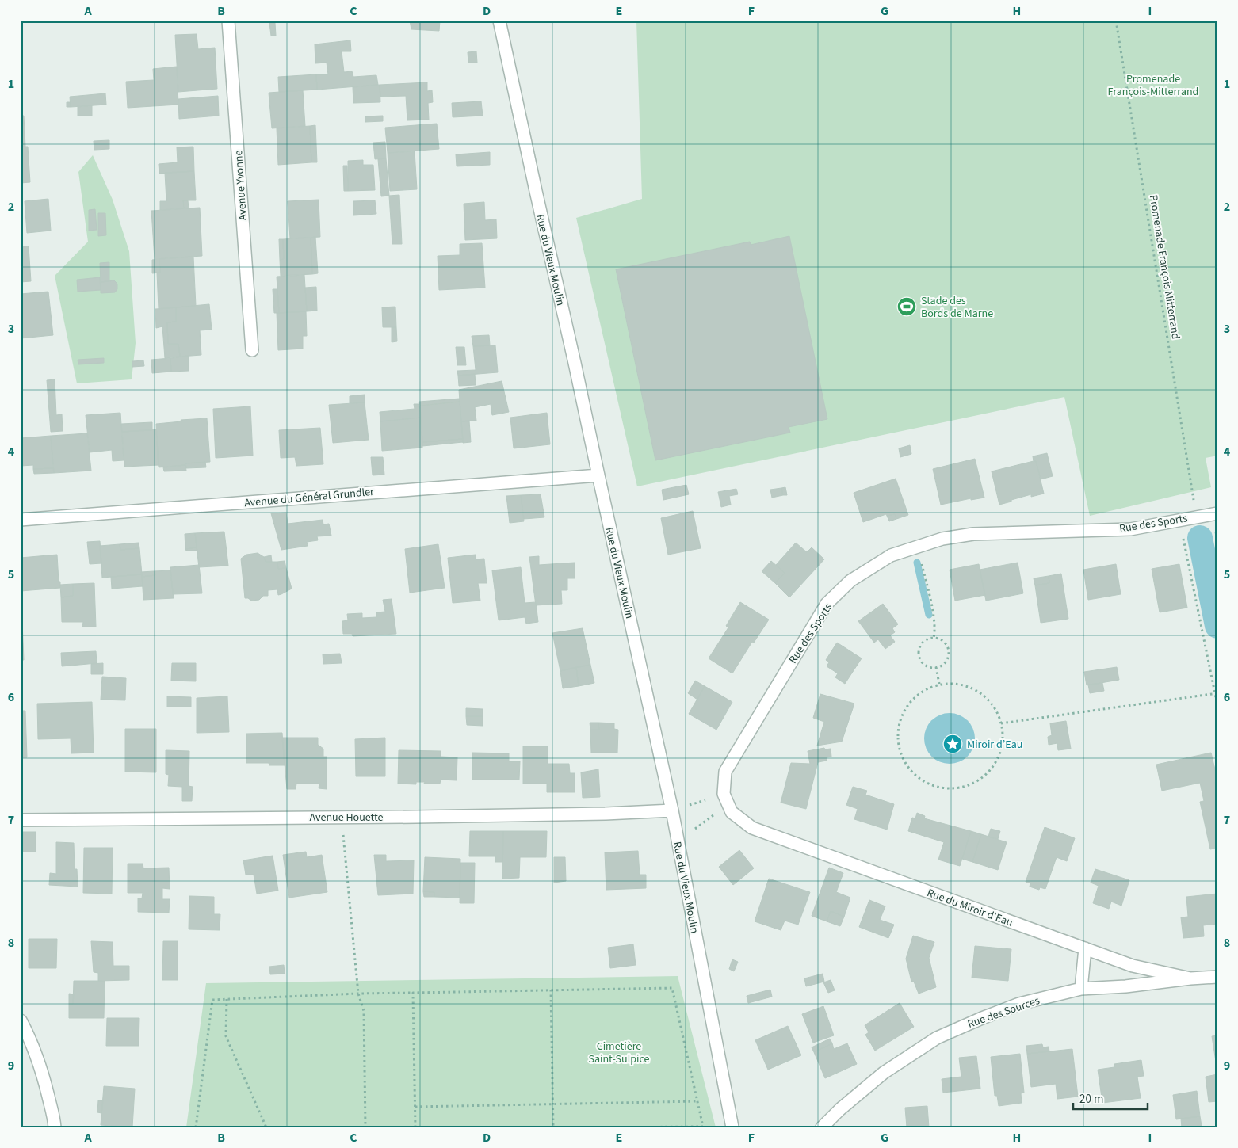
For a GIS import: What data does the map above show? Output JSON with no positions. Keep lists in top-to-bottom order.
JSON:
{
  "streets": {
    "street": [
      "Avenue Yvonne",
      "Rue du Vieux Moulin",
      "Avenue du Général Grundler",
      "Rue des Sports",
      "Avenue Houette",
      "Rue du Miroir d'Eau",
      "Rue des Sources"
    ],
    "path": ["Promenade François Mitterrand"]
  },
  "crossings": [
    ["Rue du Vieux Moulin", "Avenue du Général Grundler"],
    ["Rue du Vieux Moulin", "Avenue Houette"],
    ["Promenade François Mitterrand", "Rue des Sports"],
    ["Rue du Miroir d'Eau", "Rue des Sources"]
  ],
  "parks": ["Promenade François-Mitterrand", "Cimetière Saint-Sulpice"],
  "places": {
    "sports": ["Stade des Bords de Marne"],
    "place": ["Miroir d’Eau"]
  },
  "scale_bar": "20 m",
  "grid": {
    "columns": [
      "A",
      "B",
      "C",
      "D",
      "E",
      "F",
      "G",
      "H",
      "I"
    ],
    "rows": [
      "1",
      "2",
      "3",
      "4",
      "5",
      "6",
      "7",
      "8",
      "9"
    ]
  }
}
